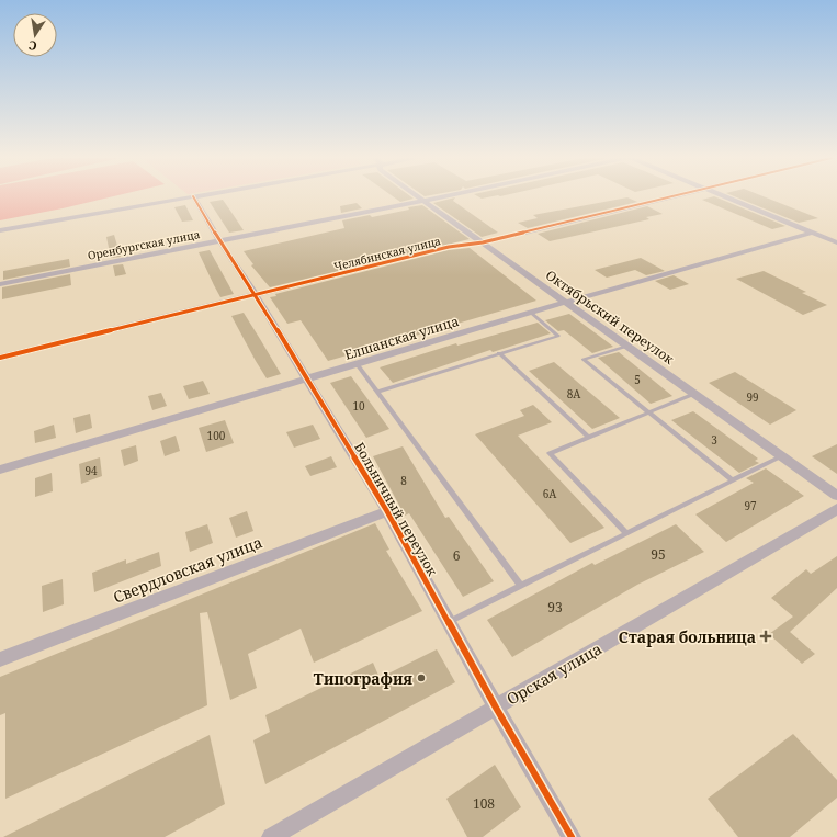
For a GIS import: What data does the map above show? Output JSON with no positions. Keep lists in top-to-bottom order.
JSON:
{
  "streets": {
    "street": [
      "Оренбургская улица",
      "Челябинская улица",
      "Октябрьский переулок",
      "Елшанская улица",
      "Больничный переулок",
      "Свердловская улица",
      "Орская улица"
    ]
  },
  "crossings": [
    ["Оренбургская улица", "Октябрьский переулок"],
    ["Оренбургская улица", "Больничный переулок"],
    ["Челябинская улица", "Октябрьский переулок"],
    ["Челябинская улица", "Больничный переулок"],
    ["Октябрьский переулок", "Елшанская улица"],
    ["Елшанская улица", "Больничный переулок"],
    ["Больничный переулок", "Свердловская улица"],
    ["Больничный переулок", "Орская улица"]
  ],
  "places": {
    "health": ["Старая больница"],
    "other": ["Типография"]
  },
  "house_numbers": [
    "5",
    "8А",
    "99",
    "10",
    "100",
    "3",
    "94",
    "8",
    "6А",
    "97",
    "95",
    "6",
    "93",
    "108"
  ],
  "north": "bottom"
}
